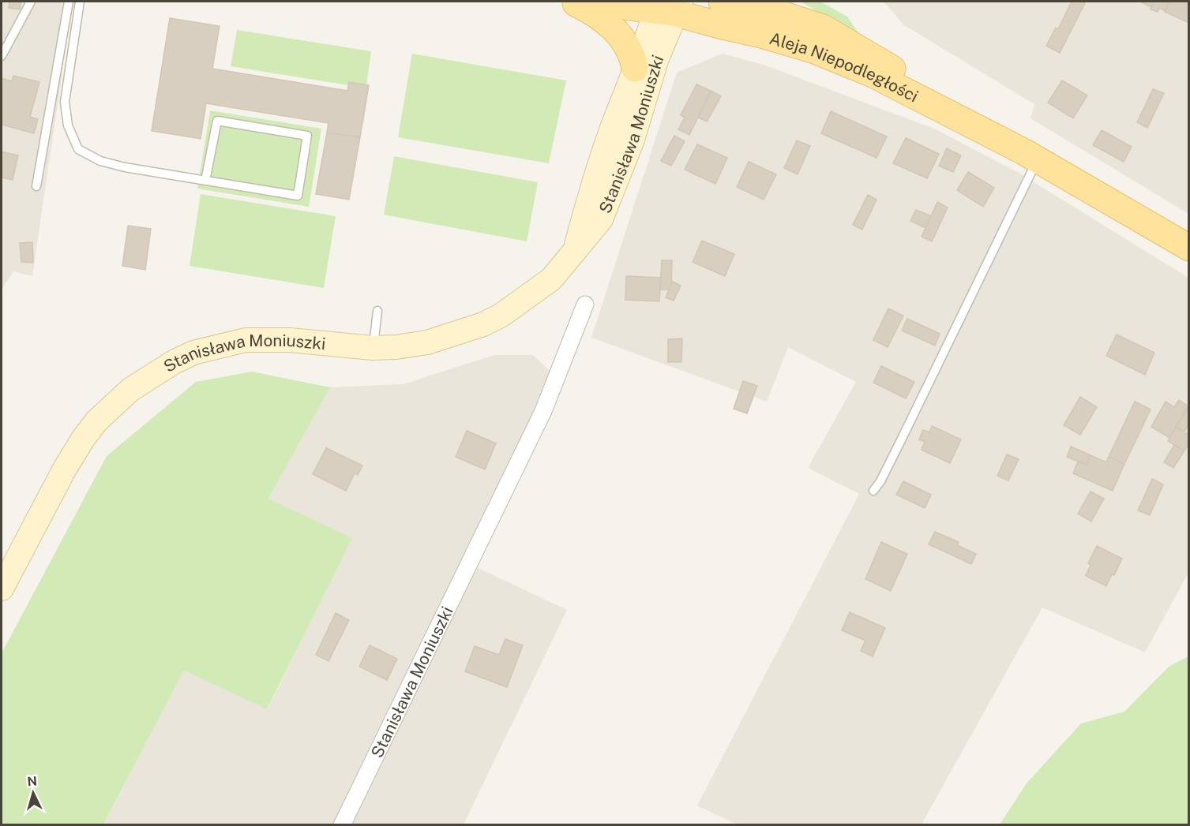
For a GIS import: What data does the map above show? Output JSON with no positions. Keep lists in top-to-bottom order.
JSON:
{
  "streets": {
    "main road": ["Aleja Niepodległości"],
    "street": ["Stanisława Moniuszki"]
  },
  "crossings": [
    ["Aleja Niepodległości", "Stanisława Moniuszki"]
  ],
  "north": "top"
}
